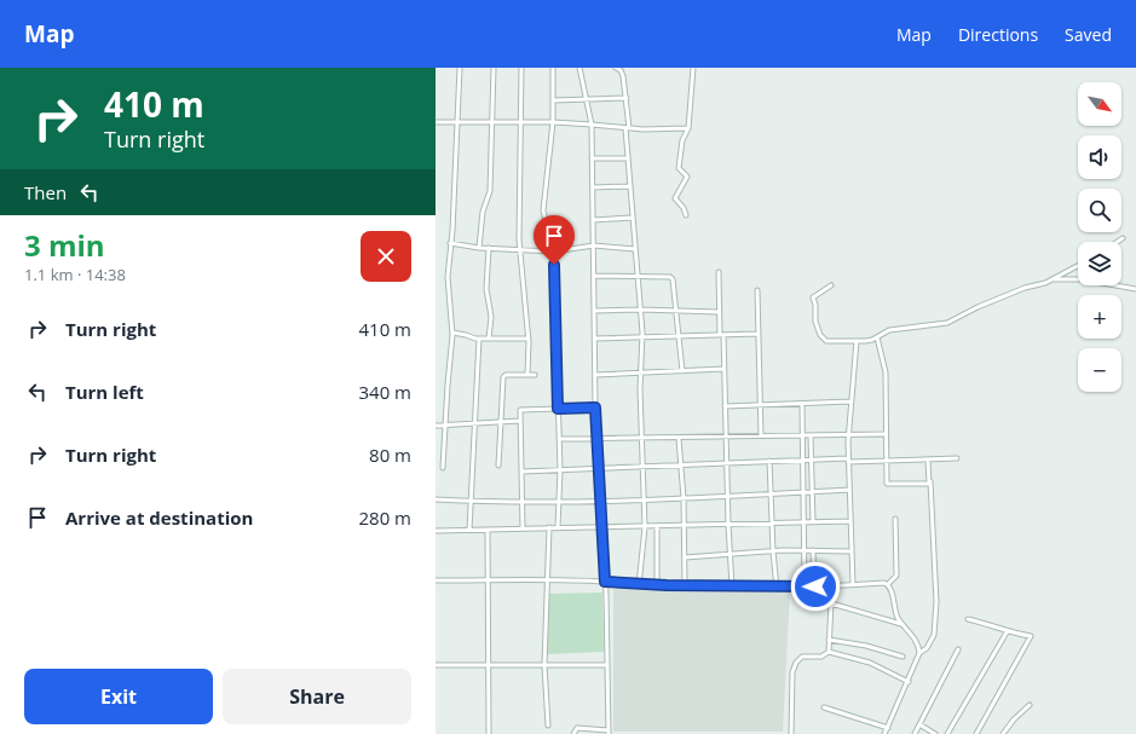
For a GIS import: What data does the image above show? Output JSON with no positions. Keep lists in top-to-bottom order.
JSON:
{
  "north": "bottom right",
  "page": {
    "header": "Map",
    "nav": ["Map", "Directions", "Saved"],
    "turn": ["410 m", "Turn right"],
    "map_buttons": ["+", "−"],
    "then": "Then",
    "heading": ["3 min", "1.1 km · 14:38"],
    "list": [
      {
        "name": "Turn right",
        "value": "410 m"
      },
      {
        "name": "Turn left",
        "value": "340 m"
      },
      {
        "name": "Turn right",
        "value": "80 m"
      },
      {
        "name": "Arrive at destination",
        "value": "280 m"
      }
    ],
    "buttons": ["Exit", "Share"]
  }
}
